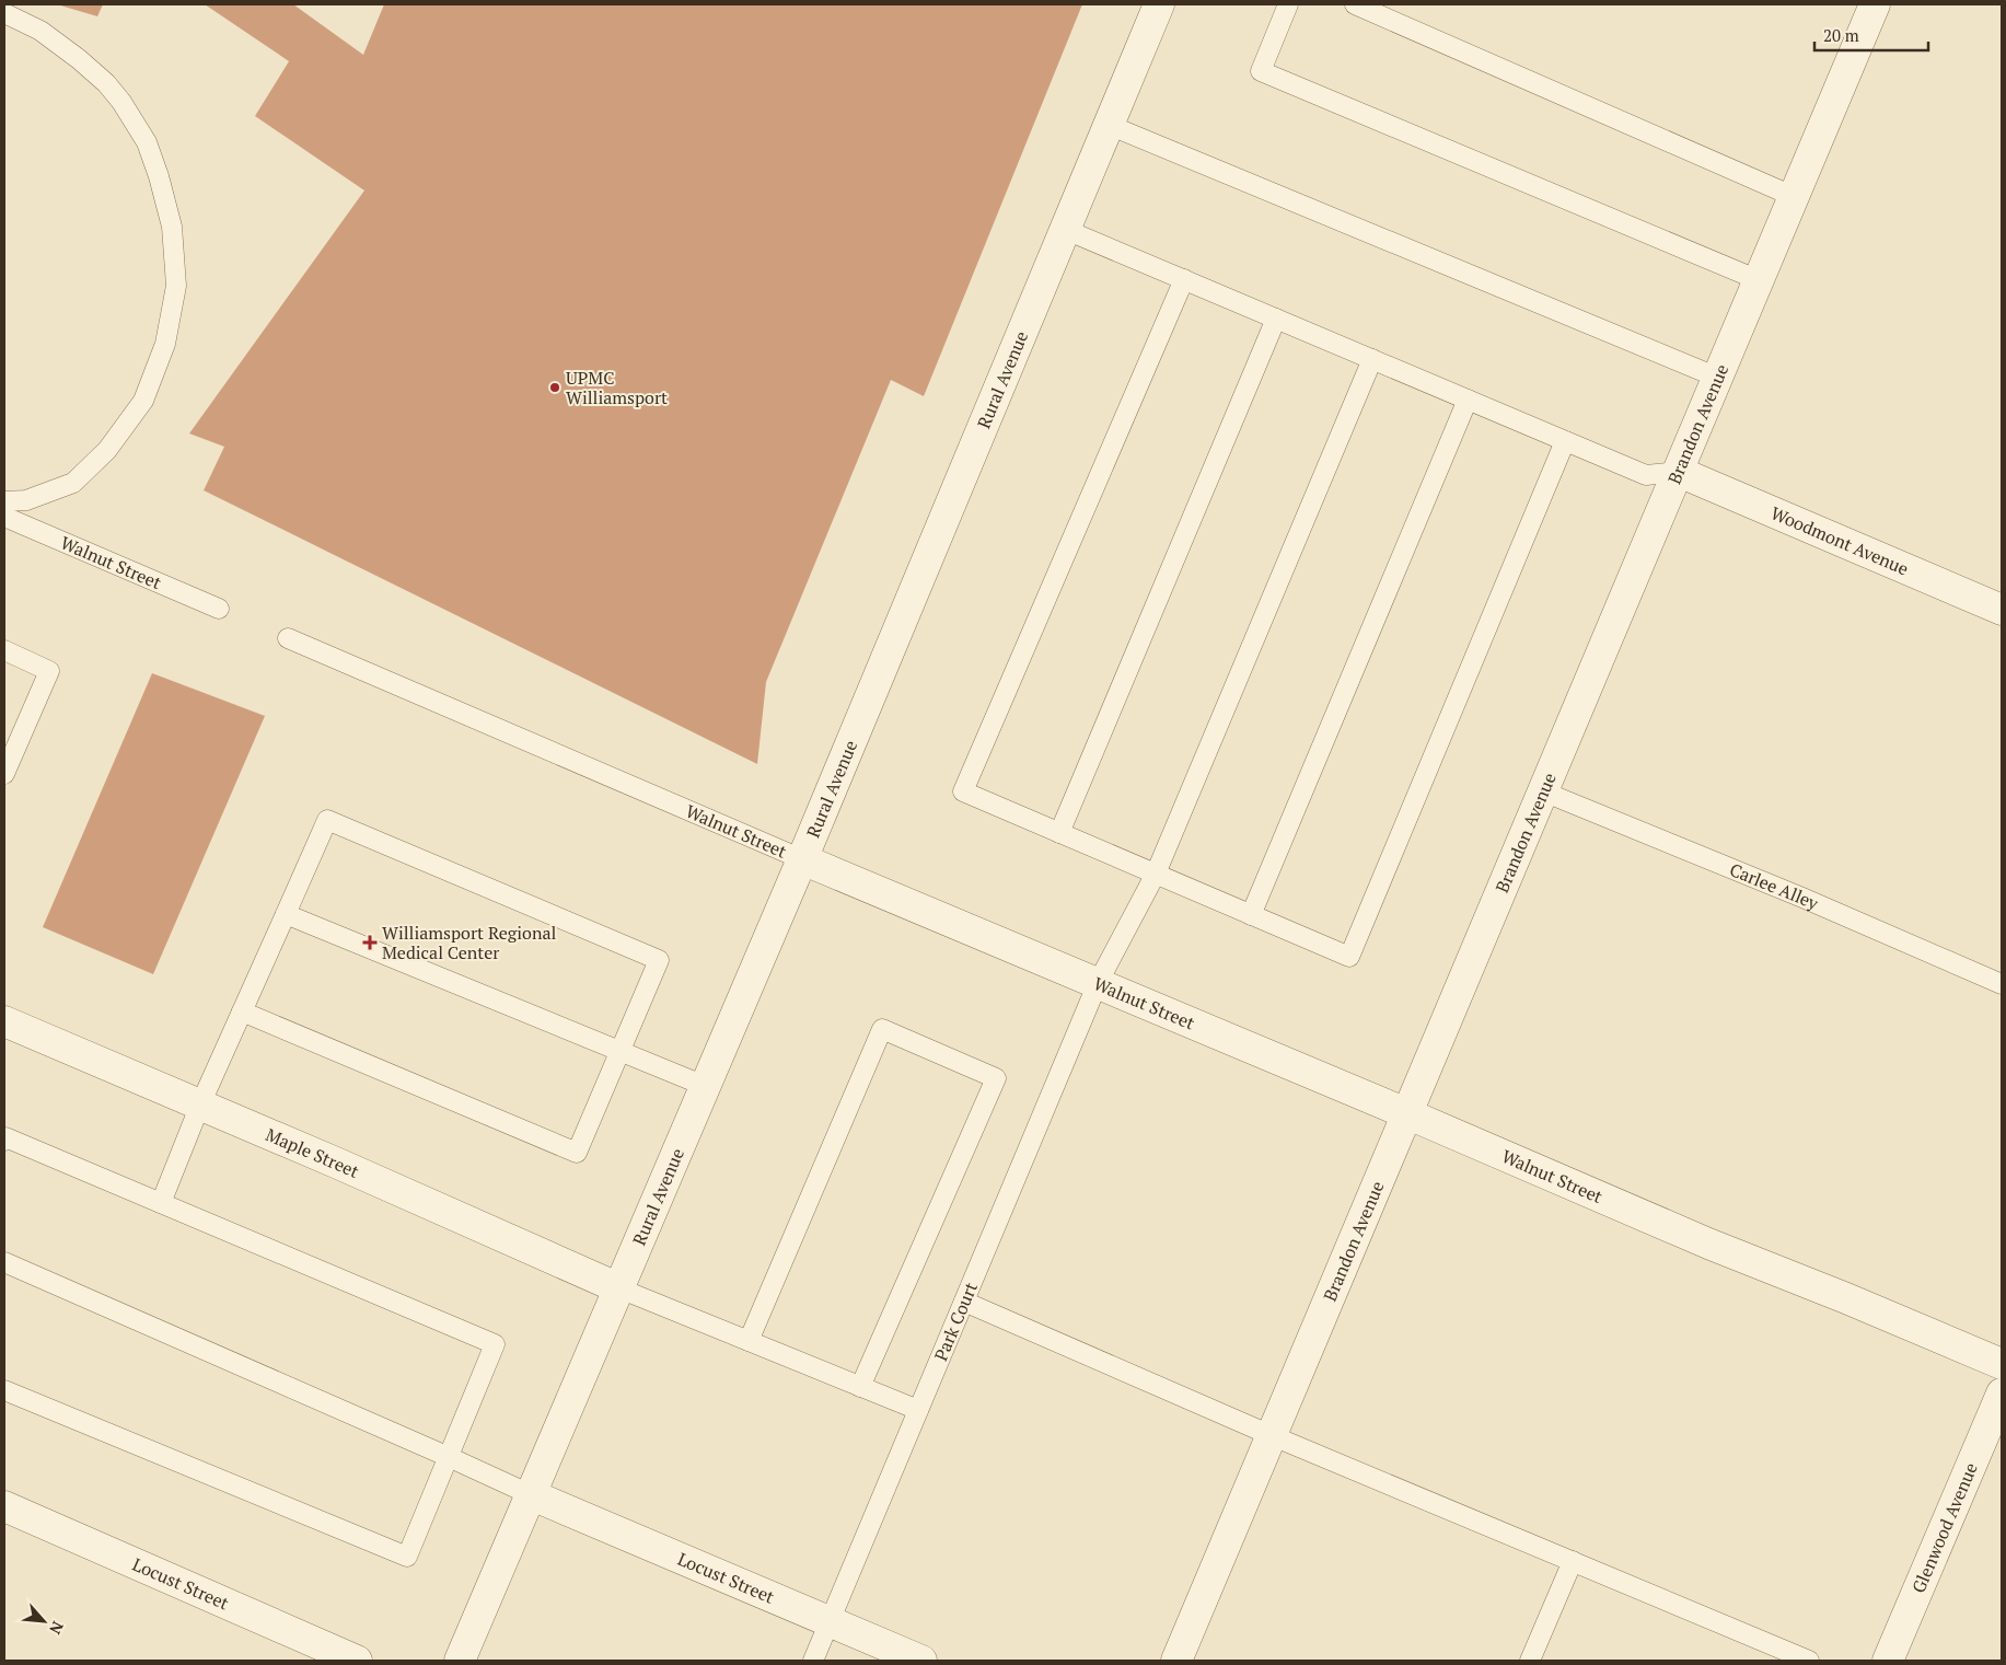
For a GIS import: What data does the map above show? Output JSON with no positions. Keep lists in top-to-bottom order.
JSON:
{
  "streets": {
    "street": [
      "Rural Avenue",
      "Brandon Avenue",
      "Woodmont Avenue",
      "Walnut Street",
      "Maple Street",
      "Glenwood Avenue",
      "Locust Street"
    ],
    "lane": ["Carlee Alley", "Park Court"]
  },
  "crossings": [
    ["Rural Avenue", "Walnut Street"],
    ["Rural Avenue", "Maple Street"],
    ["Rural Avenue", "Locust Street"],
    ["Brandon Avenue", "Woodmont Avenue"],
    ["Brandon Avenue", "Walnut Street"],
    ["Brandon Avenue", "Carlee Alley"],
    ["Walnut Street", "Park Court"],
    ["Park Court", "Locust Street"]
  ],
  "places": {
    "other": ["UPMC Williamsport"],
    "health": ["Williamsport Regional Medical Center"]
  },
  "scale_bar": "20 m",
  "north": "bottom right"
}
